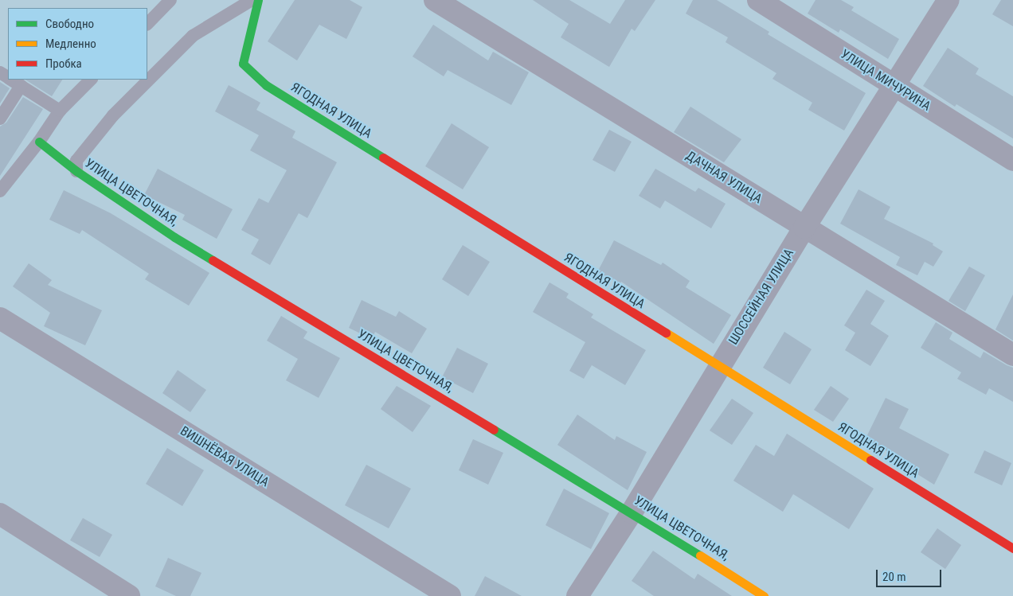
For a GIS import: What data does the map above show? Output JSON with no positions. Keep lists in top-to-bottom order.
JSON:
{
  "streets": {
    "street": [
      "УЛИЦА МИЧУРИНА",
      "ЯГОДНАЯ УЛИЦА",
      "ДАЧНАЯ УЛИЦА",
      "УЛИЦА ЦВЕТОЧНАЯ,",
      "ШОССЕЙНАЯ УЛИЦА",
      "ВИШНЁВАЯ УЛИЦА"
    ]
  },
  "crossings": [
    ["УЛИЦА МИЧУРИНА", "ШОССЕЙНАЯ УЛИЦА"],
    ["ЯГОДНАЯ УЛИЦА", "ШОССЕЙНАЯ УЛИЦА"],
    ["ДАЧНАЯ УЛИЦА", "ШОССЕЙНАЯ УЛИЦА"],
    ["УЛИЦА ЦВЕТОЧНАЯ,", "ШОССЕЙНАЯ УЛИЦА"]
  ],
  "legend": ["Свободно", "Медленно", "Пробка"],
  "scale_bar": "20 m"
}
